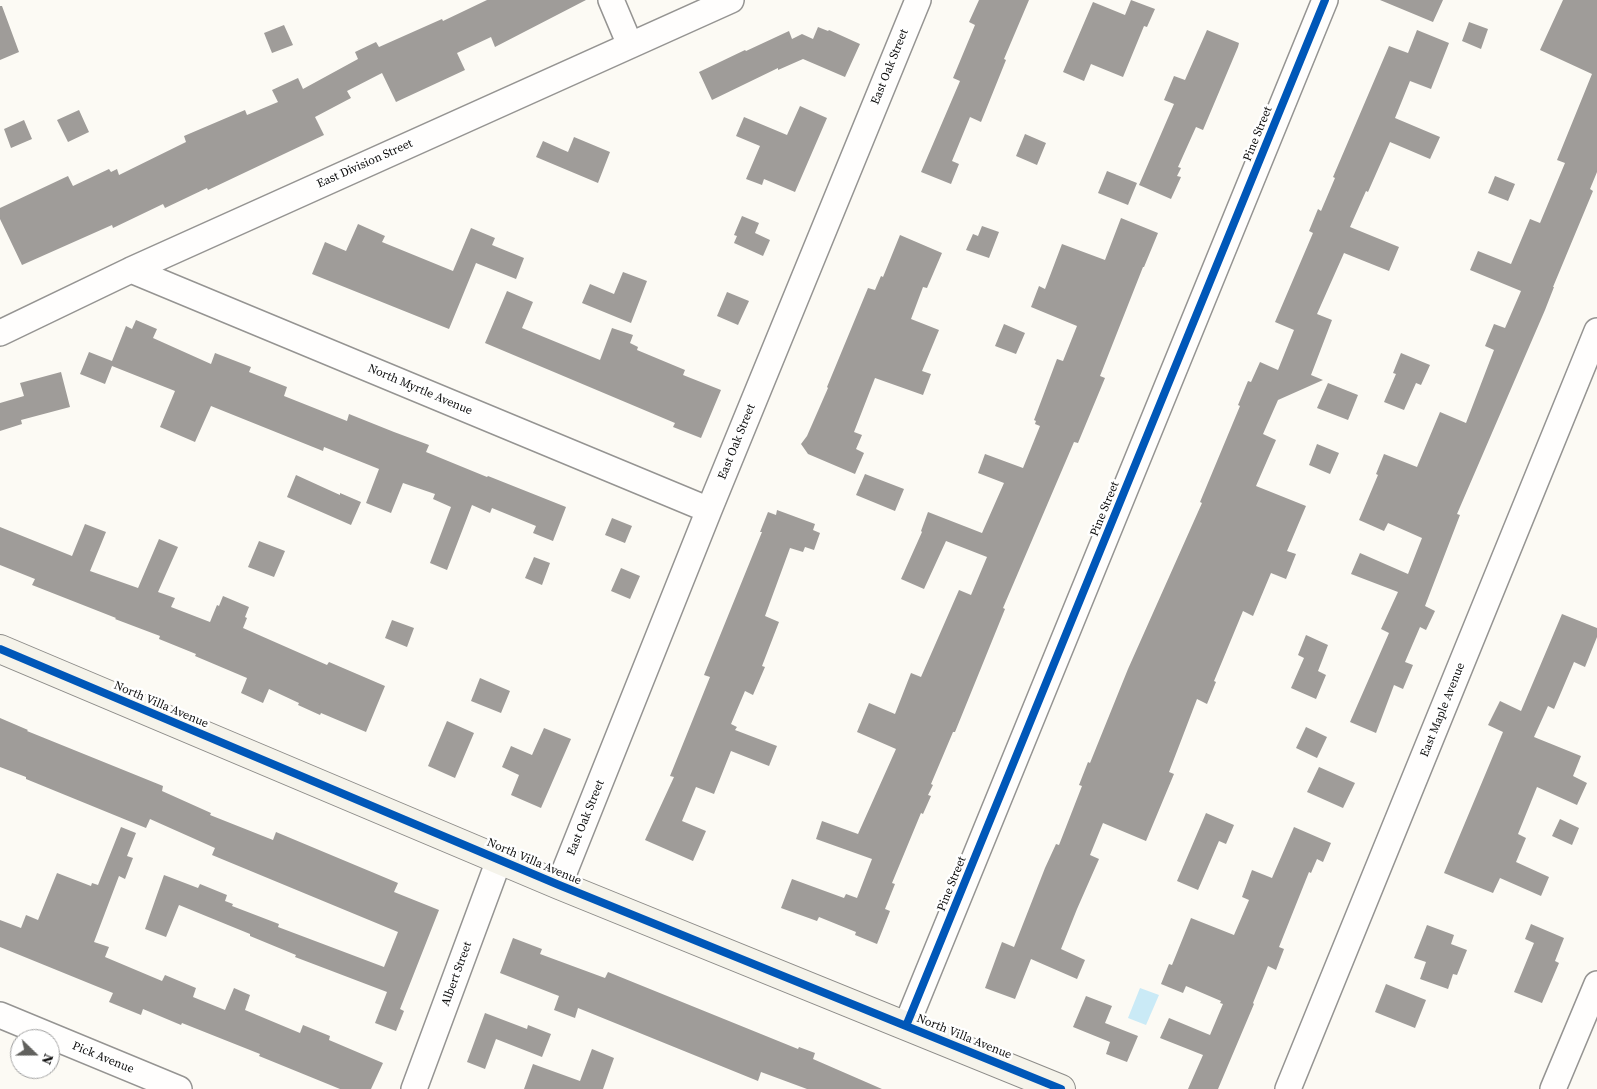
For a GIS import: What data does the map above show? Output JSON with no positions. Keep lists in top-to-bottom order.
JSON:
{
  "streets": {
    "street": [
      "East Oak Street",
      "Pine Street",
      "East Division Street",
      "North Myrtle Avenue",
      "North Villa Avenue",
      "East Maple Avenue",
      "Albert Street",
      "Pick Avenue"
    ]
  },
  "crossings": [
    ["East Oak Street", "North Myrtle Avenue"],
    ["East Oak Street", "North Villa Avenue"],
    ["Pine Street", "North Villa Avenue"],
    ["East Division Street", "North Myrtle Avenue"],
    ["North Villa Avenue", "Albert Street"]
  ],
  "north": "right"
}
